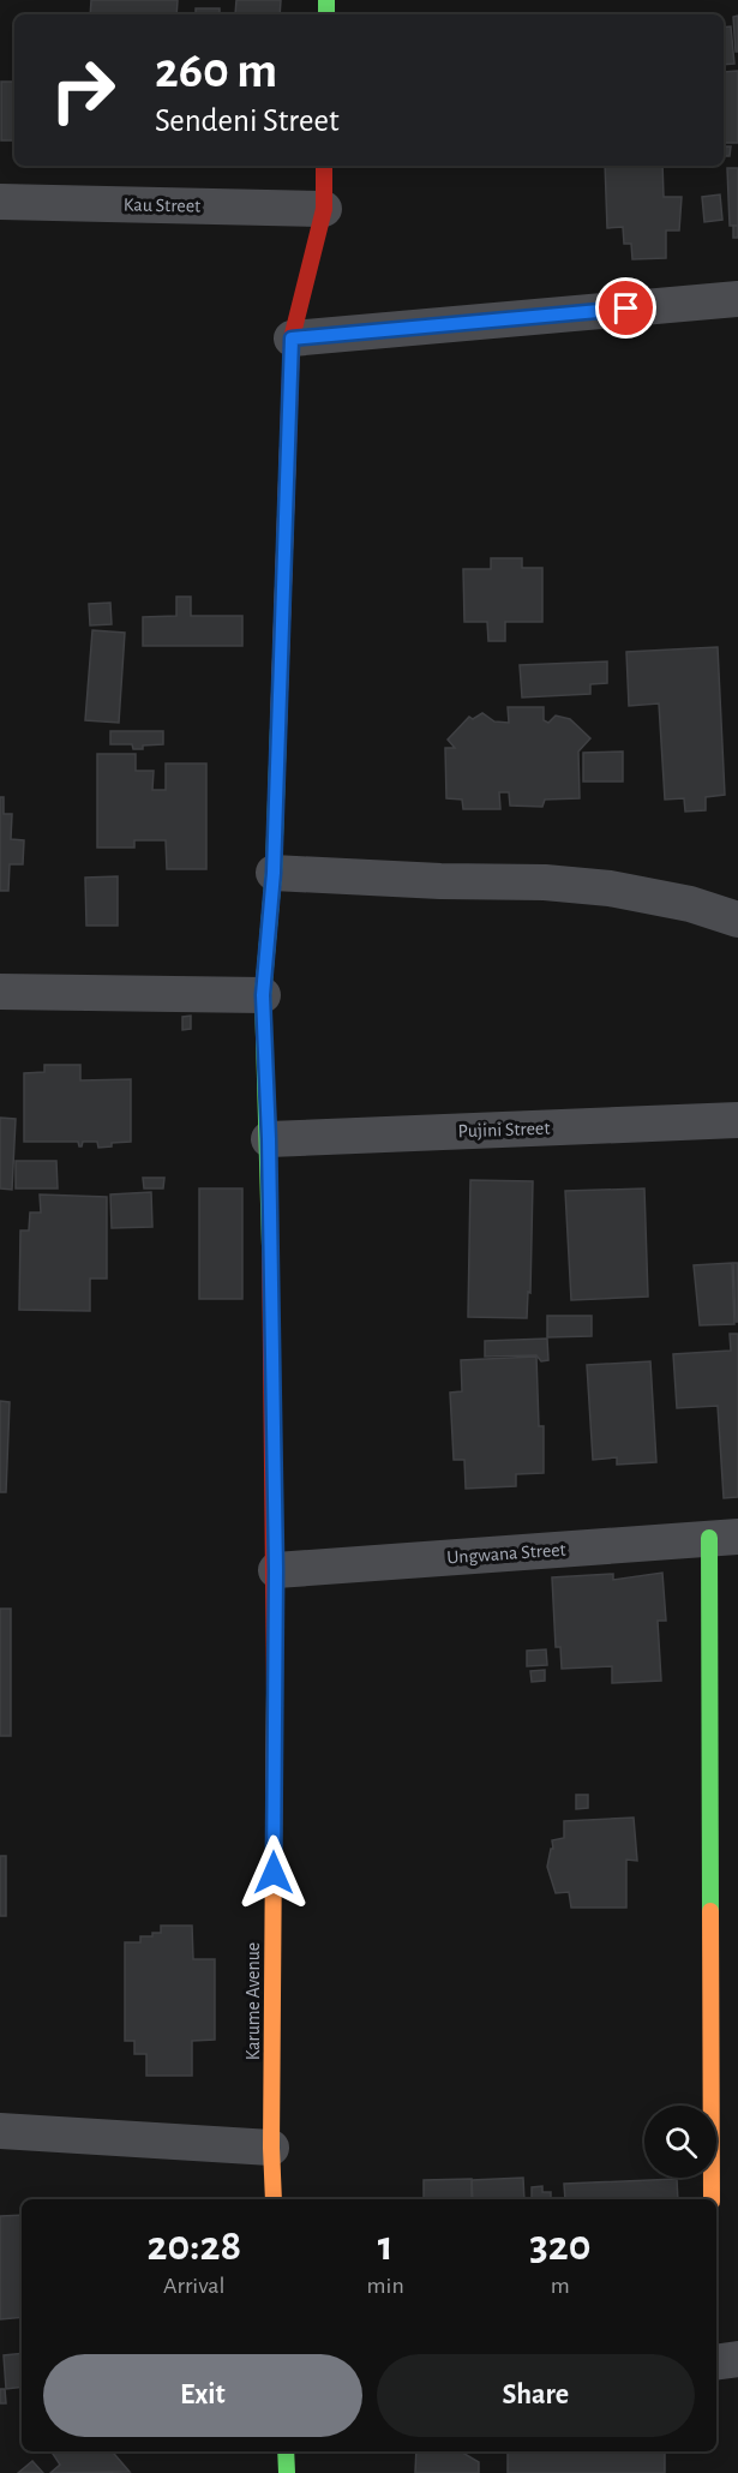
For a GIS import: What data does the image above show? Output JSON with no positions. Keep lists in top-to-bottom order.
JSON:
{
  "streets": {
    "main road": ["Karume Avenue"],
    "street": ["Kau Street", "Pujini Street", "Ungwana Street"]
  },
  "crossings": [
    ["Kau Street", "Karume Avenue"],
    ["Pujini Street", "Karume Avenue"],
    ["Ungwana Street", "Karume Avenue"]
  ],
  "page": {
    "turn": ["260 m", "Sendeni Street"],
    "eta": [
      "20:28",
      "Arrival",
      "1",
      "min",
      "320",
      "m"
    ],
    "buttons": ["Exit", "Share"]
  }
}
